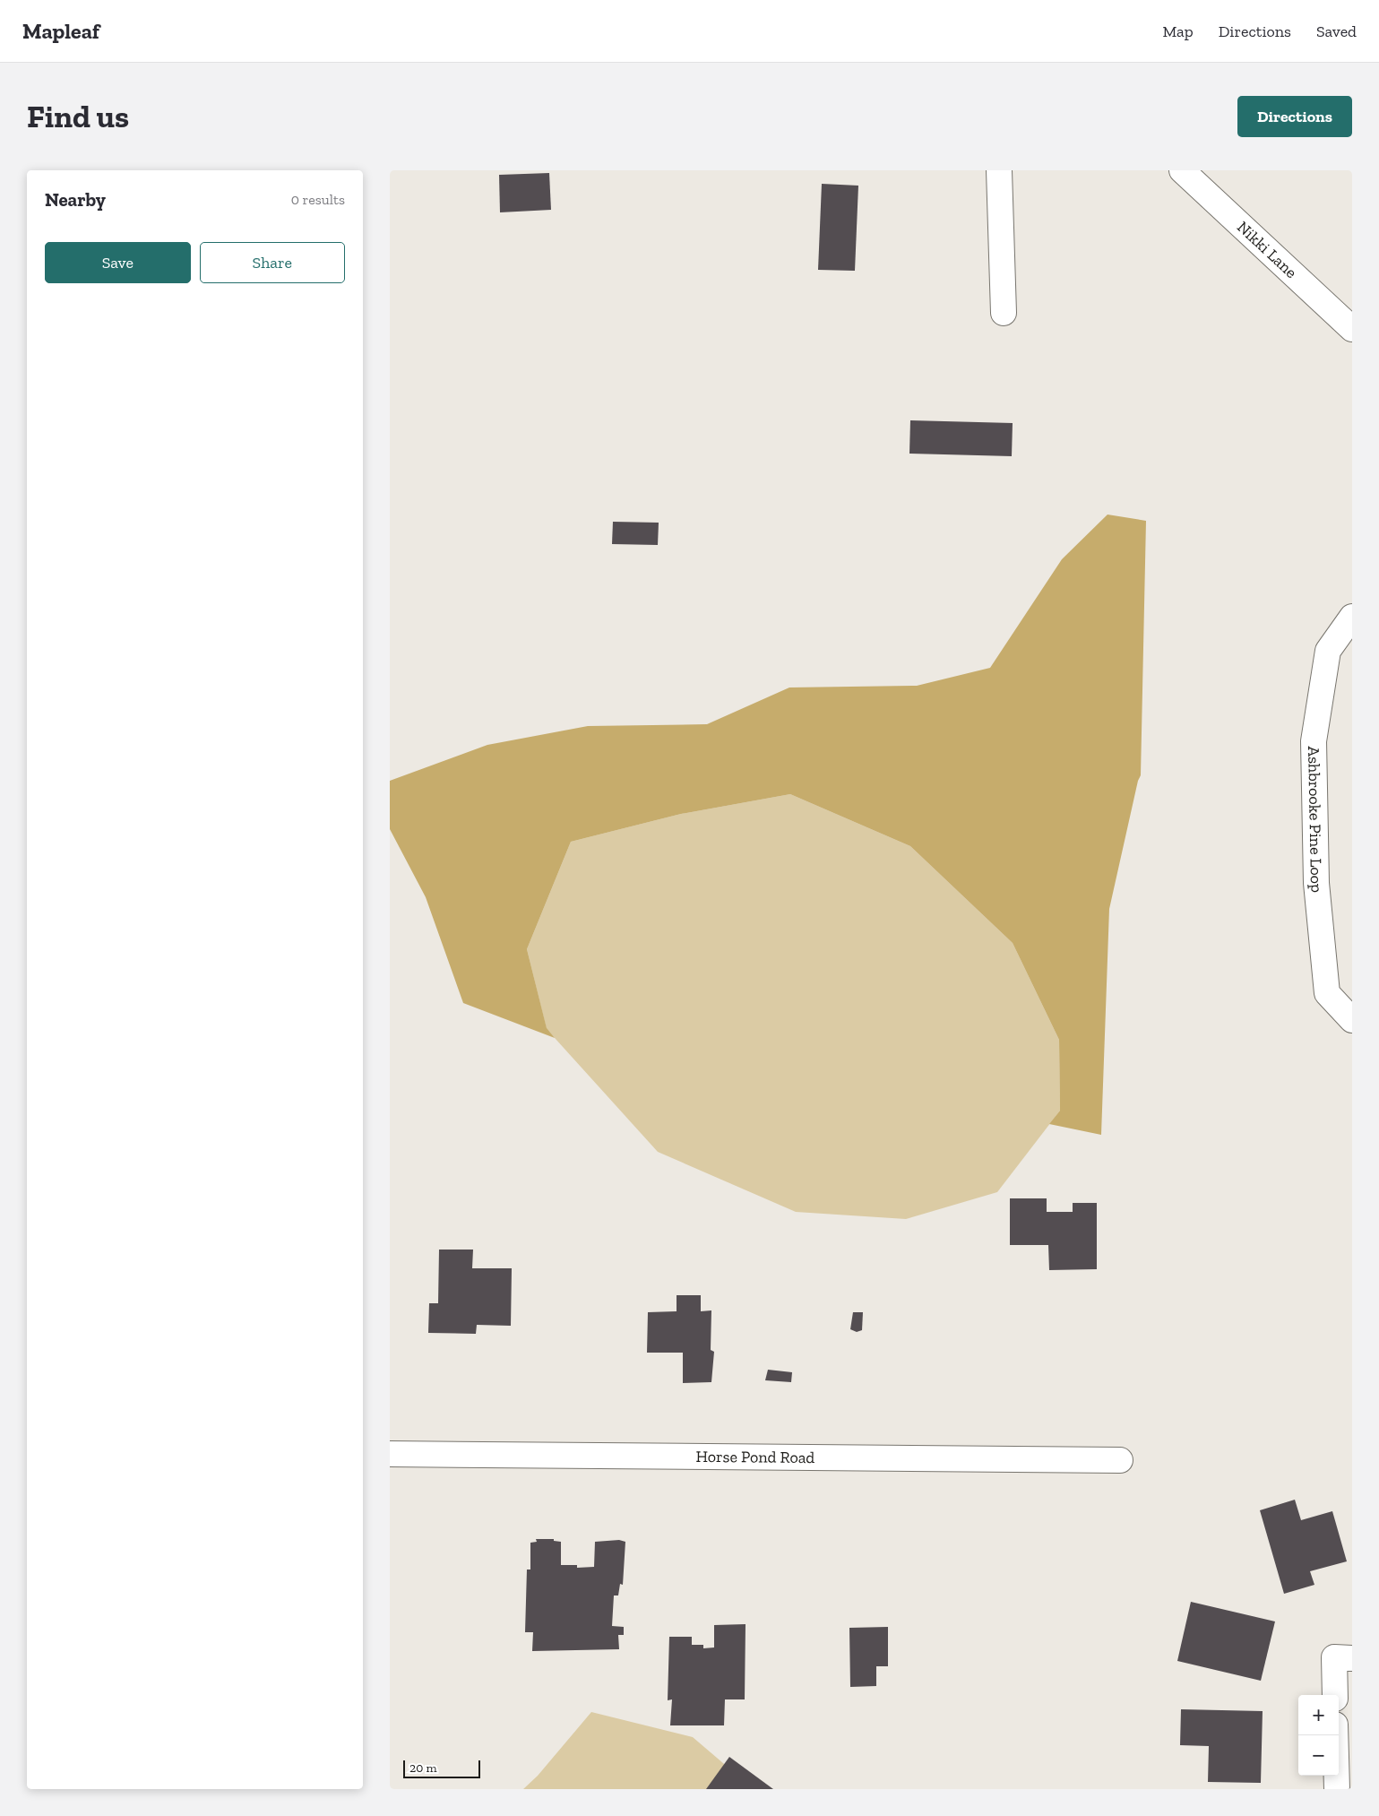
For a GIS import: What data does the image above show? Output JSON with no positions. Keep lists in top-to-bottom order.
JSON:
{
  "streets": {
    "street": ["Nikki Lane", "Ashbrooke Pine Loop", "Horse Pond Road"]
  },
  "scale_bar": "20 m",
  "page": {
    "header": "Mapleaf",
    "nav": ["Map", "Directions", "Saved"],
    "buttons": [
      "Directions",
      ["Save", "Share"]
    ],
    "title": "Find us",
    "heading": ["Nearby", "0 results"],
    "map_buttons": ["+", "−"],
    "scale": "20 m"
  }
}
